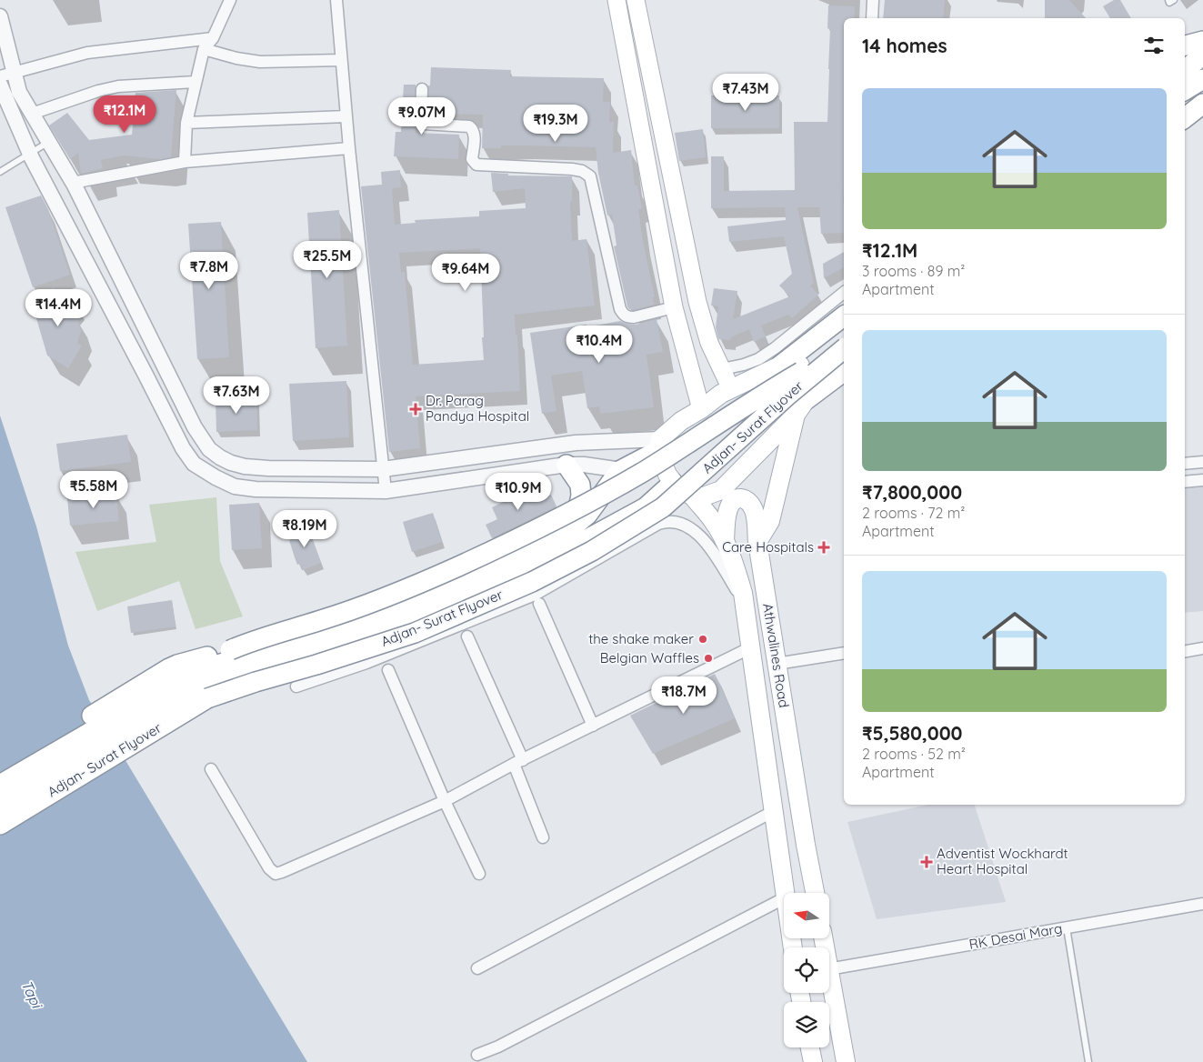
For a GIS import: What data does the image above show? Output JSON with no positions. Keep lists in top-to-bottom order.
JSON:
{
  "streets": {
    "highway": ["Adjan- Surat Flyover"],
    "main road": ["Athwalines Road"],
    "street": ["RK Desai Marg"]
  },
  "water": ["Tapi"],
  "places": {
    "health": ["Dr. Parag Pandya Hospital", "Care Hospitals", "Adventist Wockhardt Heart Hospital"],
    "other": ["the shake maker", "Belgian Waffles"]
  },
  "north": "left",
  "page": {
    "heading": "14 homes",
    "list": [
      {
        "name": "₹12.1M",
        "note": "3 rooms · 89 m² · Apartment"
      },
      {
        "name": "₹7,800,000",
        "note": "2 rooms · 72 m² · Apartment"
      },
      {
        "name": "₹5,580,000",
        "note": "2 rooms · 52 m² · Apartment"
      }
    ],
    "price": [
      "₹7.43M",
      "₹12.1M",
      "₹9.07M",
      "₹19.3M",
      "₹25.5M",
      "₹7.8M",
      "₹9.64M",
      "₹14.4M",
      "₹10.4M",
      "₹7.63M",
      "₹5.58M",
      "₹10.9M",
      "₹8.19M",
      "₹18.7M"
    ]
  }
}
